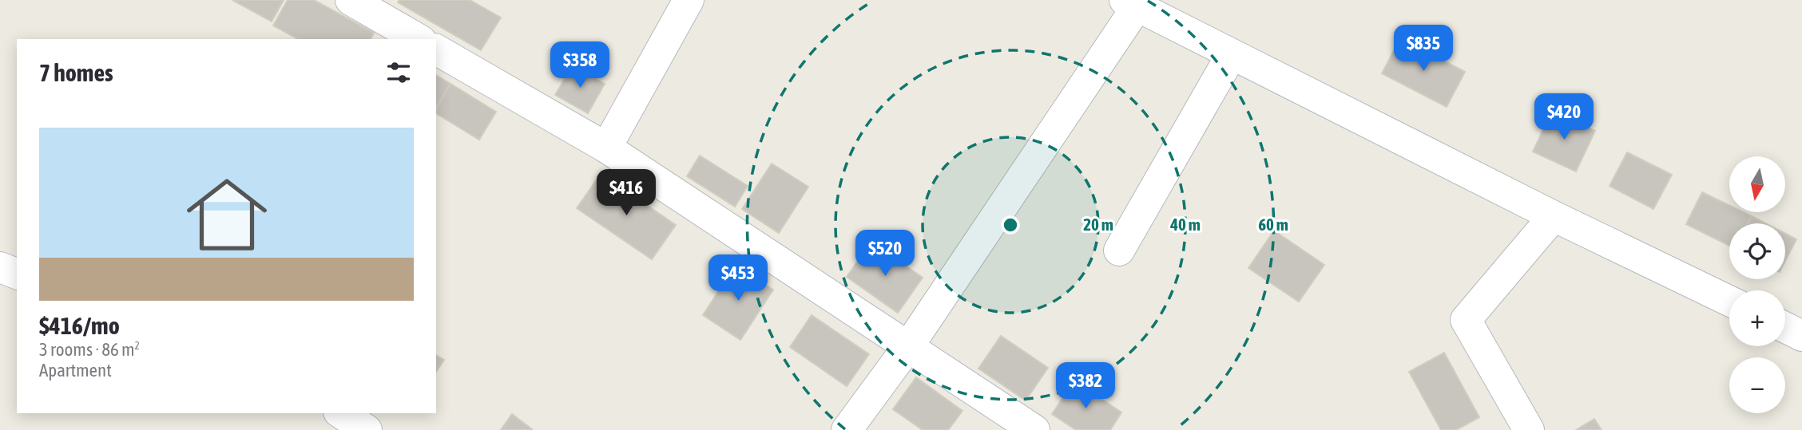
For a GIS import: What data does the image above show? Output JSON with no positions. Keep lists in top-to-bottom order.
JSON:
{
  "north": "bottom",
  "page": {
    "price": [
      "$835",
      "$358",
      "$420",
      "$416",
      "$520",
      "$453",
      "$382"
    ],
    "heading": "7 homes",
    "list": [
      {
        "name": "$416/mo",
        "note": "3 rooms · 86 m² · Apartment"
      }
    ],
    "map_buttons": ["+", "−"]
  },
  "rings": ["20 m", "40 m", "60 m"]
}
